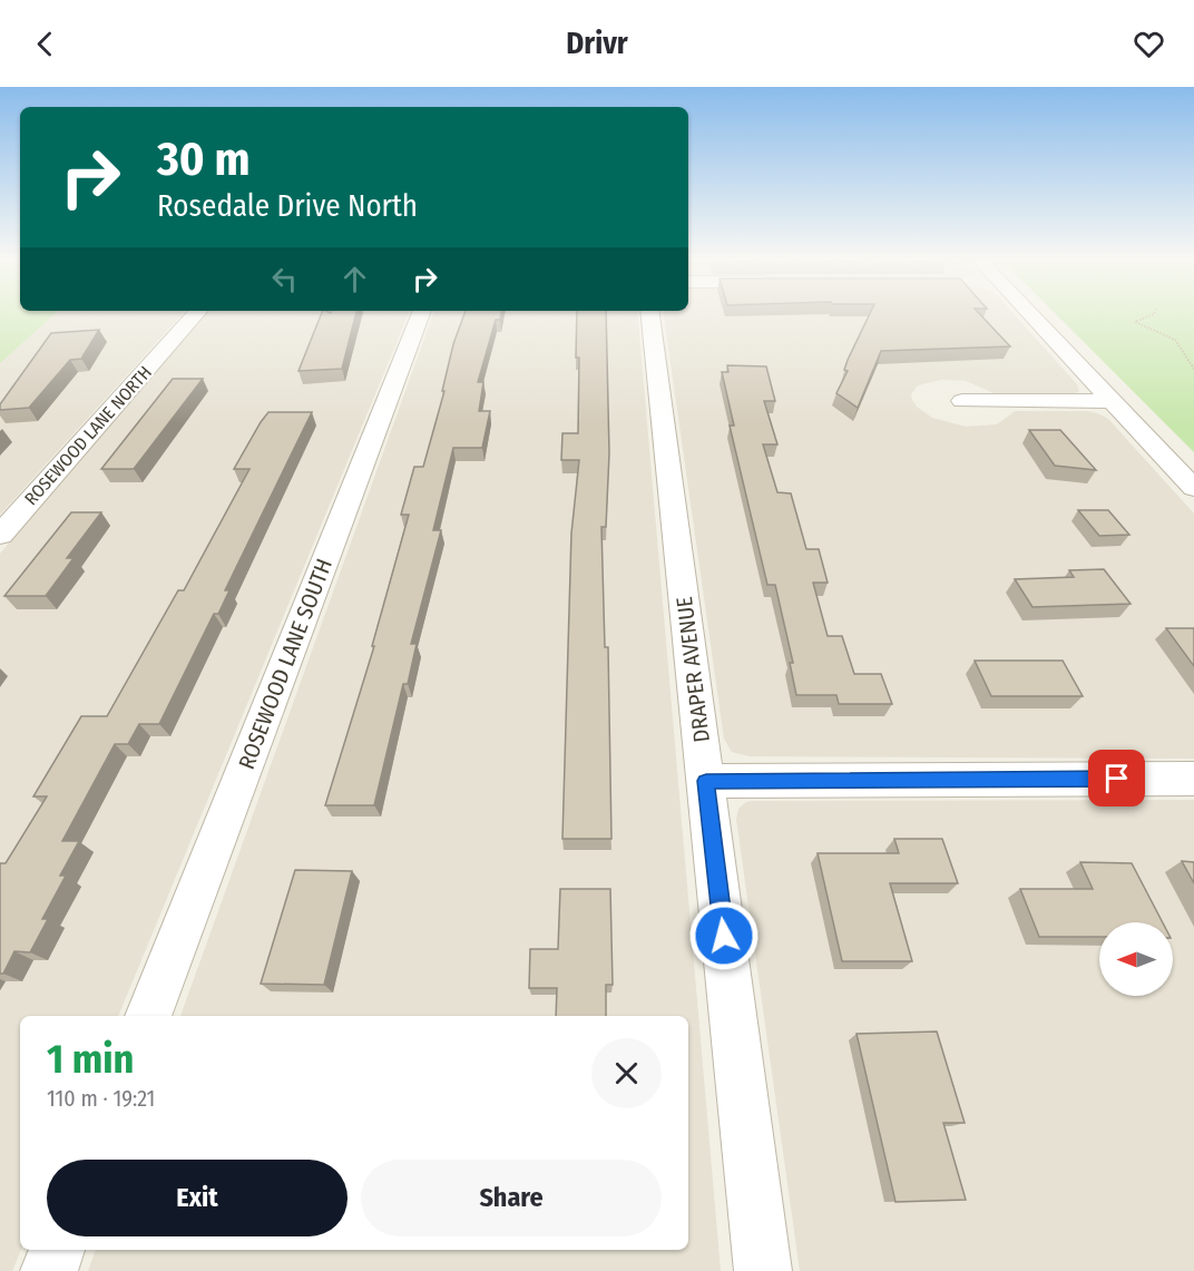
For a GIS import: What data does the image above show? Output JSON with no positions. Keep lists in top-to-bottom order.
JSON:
{
  "streets": {
    "street": ["ROSEWOOD LANE NORTH", "ROSEWOOD LANE SOUTH", "DRAPER AVENUE"]
  },
  "north": "left",
  "page": {
    "header": "Drivr",
    "turn": ["30 m", "Rosedale Drive North"],
    "heading": ["1 min", "110 m · 19:21"],
    "buttons": ["Exit", "Share"]
  }
}
